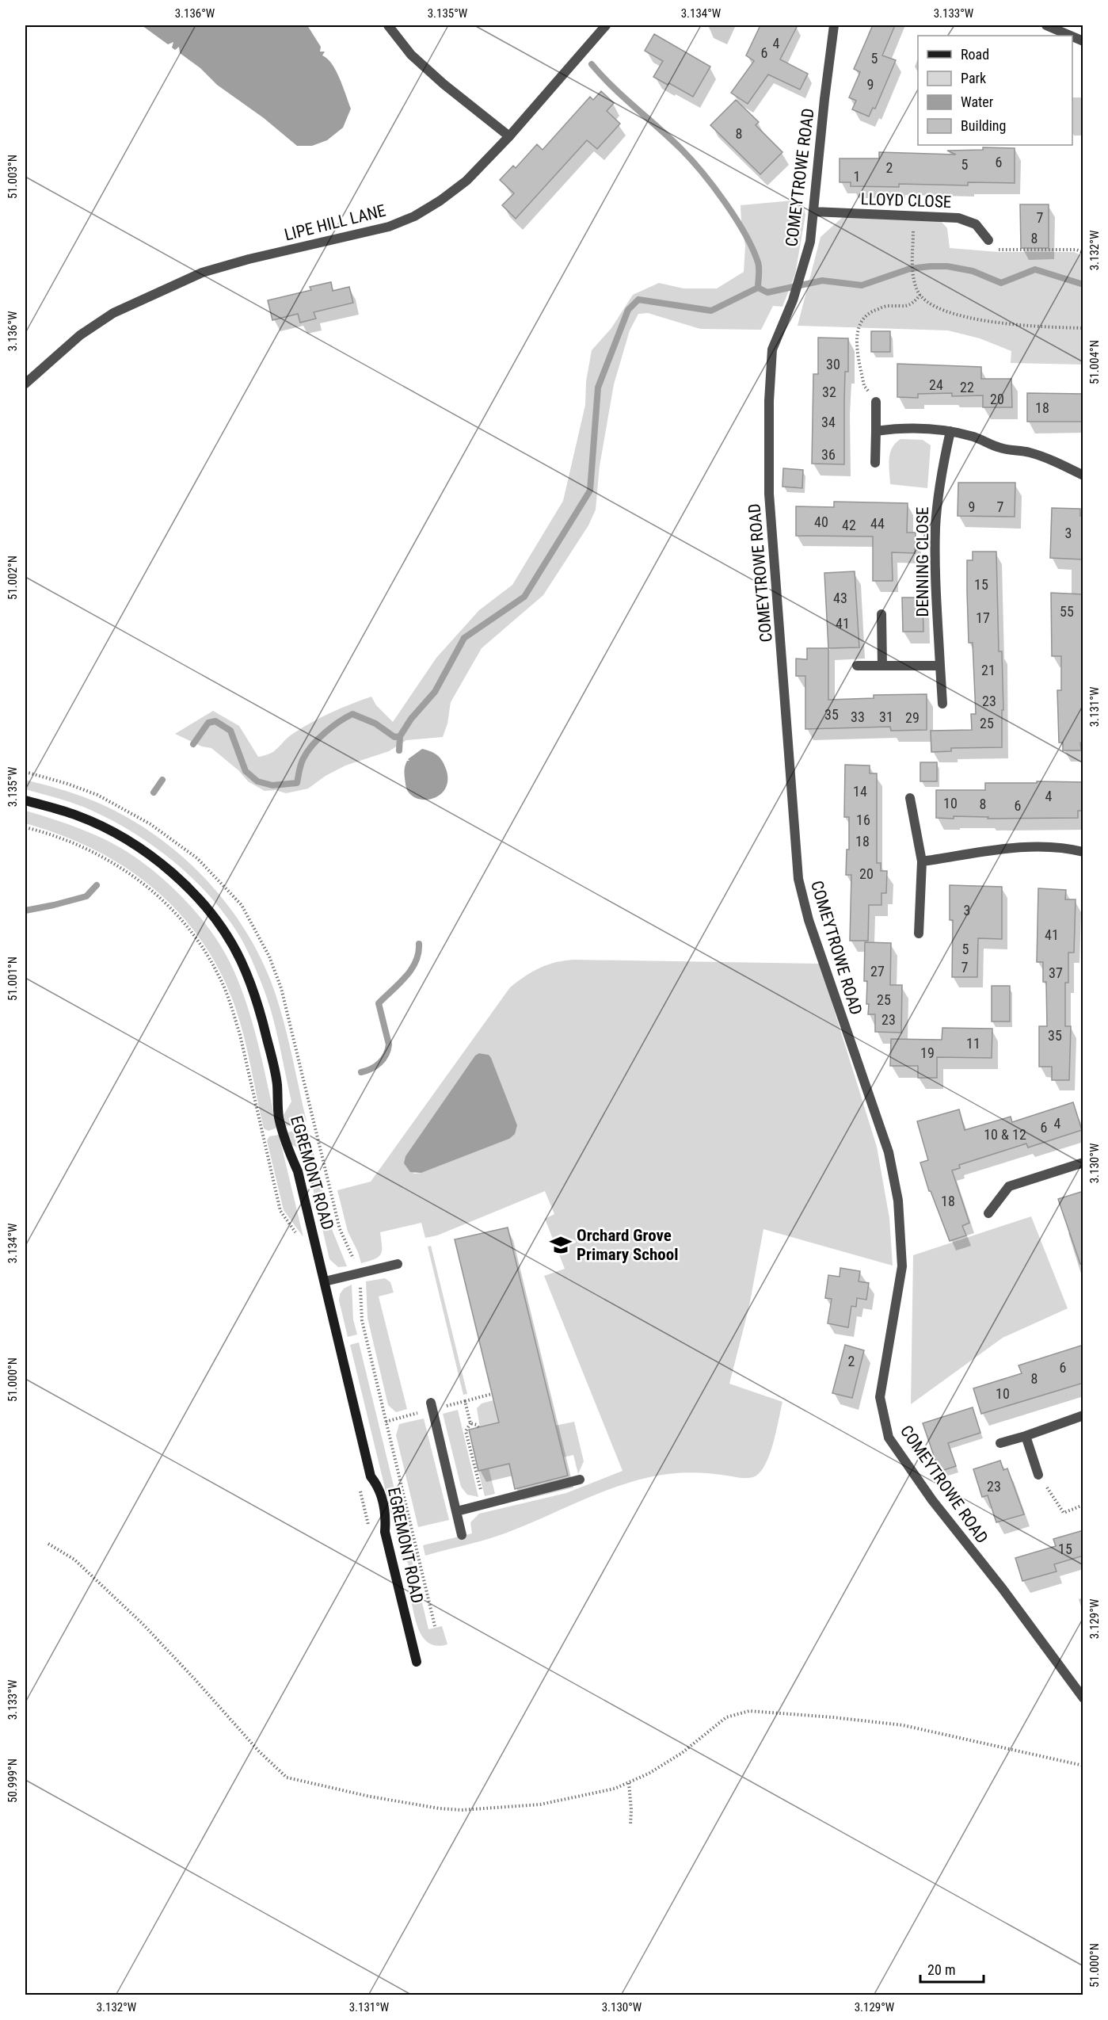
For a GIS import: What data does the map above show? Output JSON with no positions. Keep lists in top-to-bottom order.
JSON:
{
  "streets": {
    "street": [
      "COMEYTROWE ROAD",
      "LLOYD CLOSE",
      "LIPE HILL LANE",
      "DENNING CLOSE",
      "EGREMONT ROAD"
    ]
  },
  "crossings": [
    ["COMEYTROWE ROAD", "LLOYD CLOSE"]
  ],
  "places": {
    "school or university": ["Orchard Grove Primary School"]
  },
  "house_numbers": [
    "4",
    "6",
    "5",
    "9",
    "8",
    "6",
    "5",
    "2",
    "1",
    "7",
    "8",
    "30",
    "24",
    "22",
    "32",
    "20",
    "18",
    "34",
    "36",
    "9",
    "7",
    "40",
    "44",
    "42",
    "3",
    "15",
    "43",
    "55",
    "17",
    "41",
    "21",
    "23",
    "35",
    "33",
    "31",
    "29",
    "25",
    "14",
    "4",
    "10",
    "8",
    "6",
    "16",
    "18",
    "20",
    "3",
    "41",
    "5",
    "7",
    "27",
    "37",
    "25",
    "23",
    "35",
    "11",
    "19",
    "4",
    "6",
    "10 & 12",
    "18",
    "2",
    "6",
    "8",
    "10",
    "23",
    "15"
  ],
  "legend": [
    "Road",
    "Park",
    "Water",
    "Building"
  ],
  "scale_bar": "20 m",
  "coordinates": [
    "3.136°W",
    "3.135°W",
    "3.134°W",
    "3.133°W",
    "51.003°N",
    "3.132°W",
    "51.004°N",
    "51.002°N",
    "3.131°W",
    "51.001°N",
    "3.130°W",
    "51.000°N",
    "3.129°W",
    "50.999°N"
  ]
}
